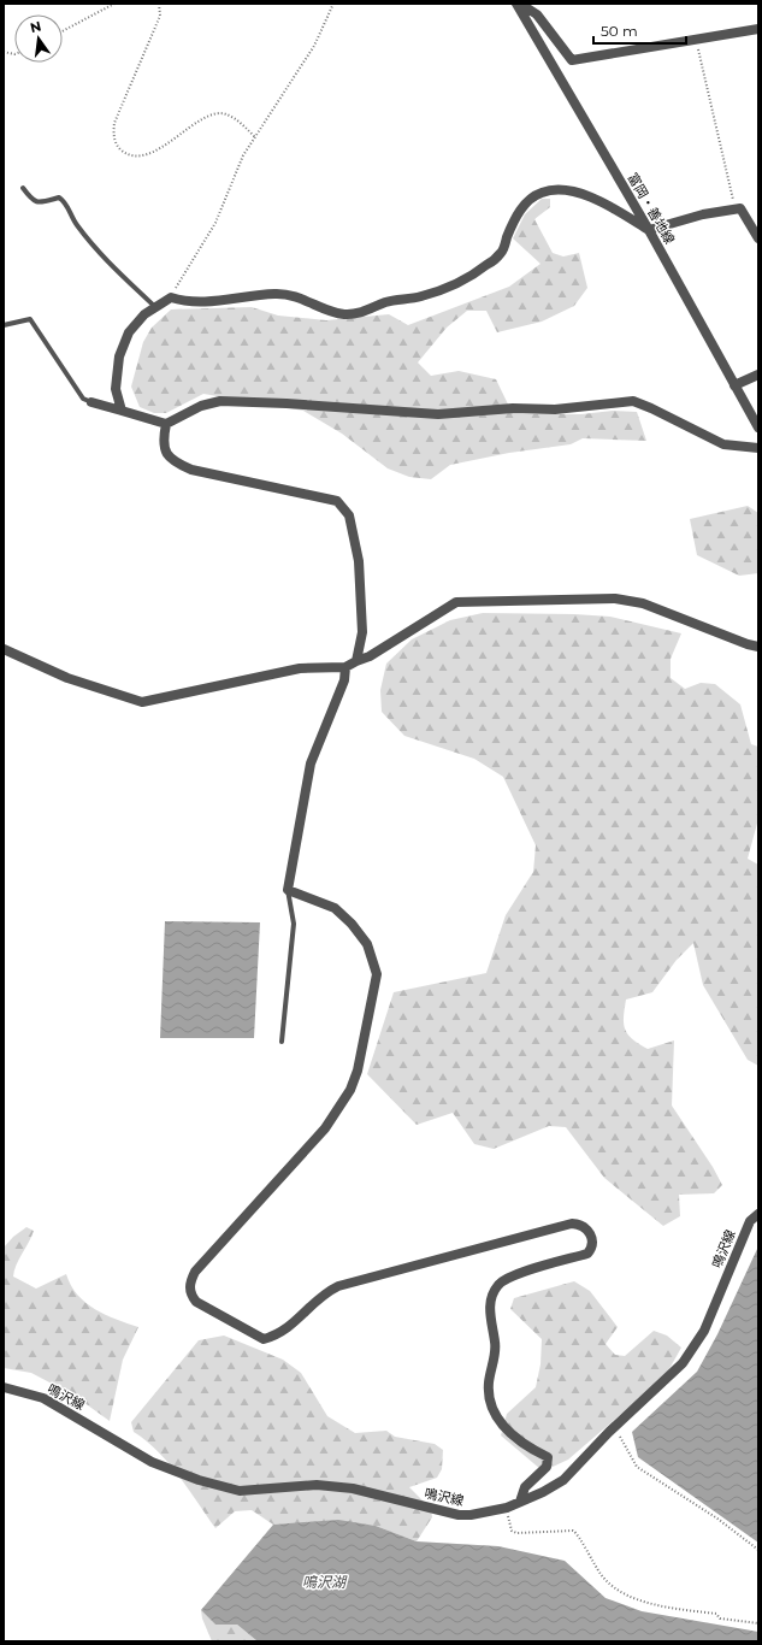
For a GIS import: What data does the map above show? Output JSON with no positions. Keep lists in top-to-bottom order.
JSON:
{
  "streets": {
    "street": ["富岡・善地線", "鳴沢線"]
  },
  "water": ["鳴沢湖"],
  "scale_bar": "50 m",
  "north": "top"
}
